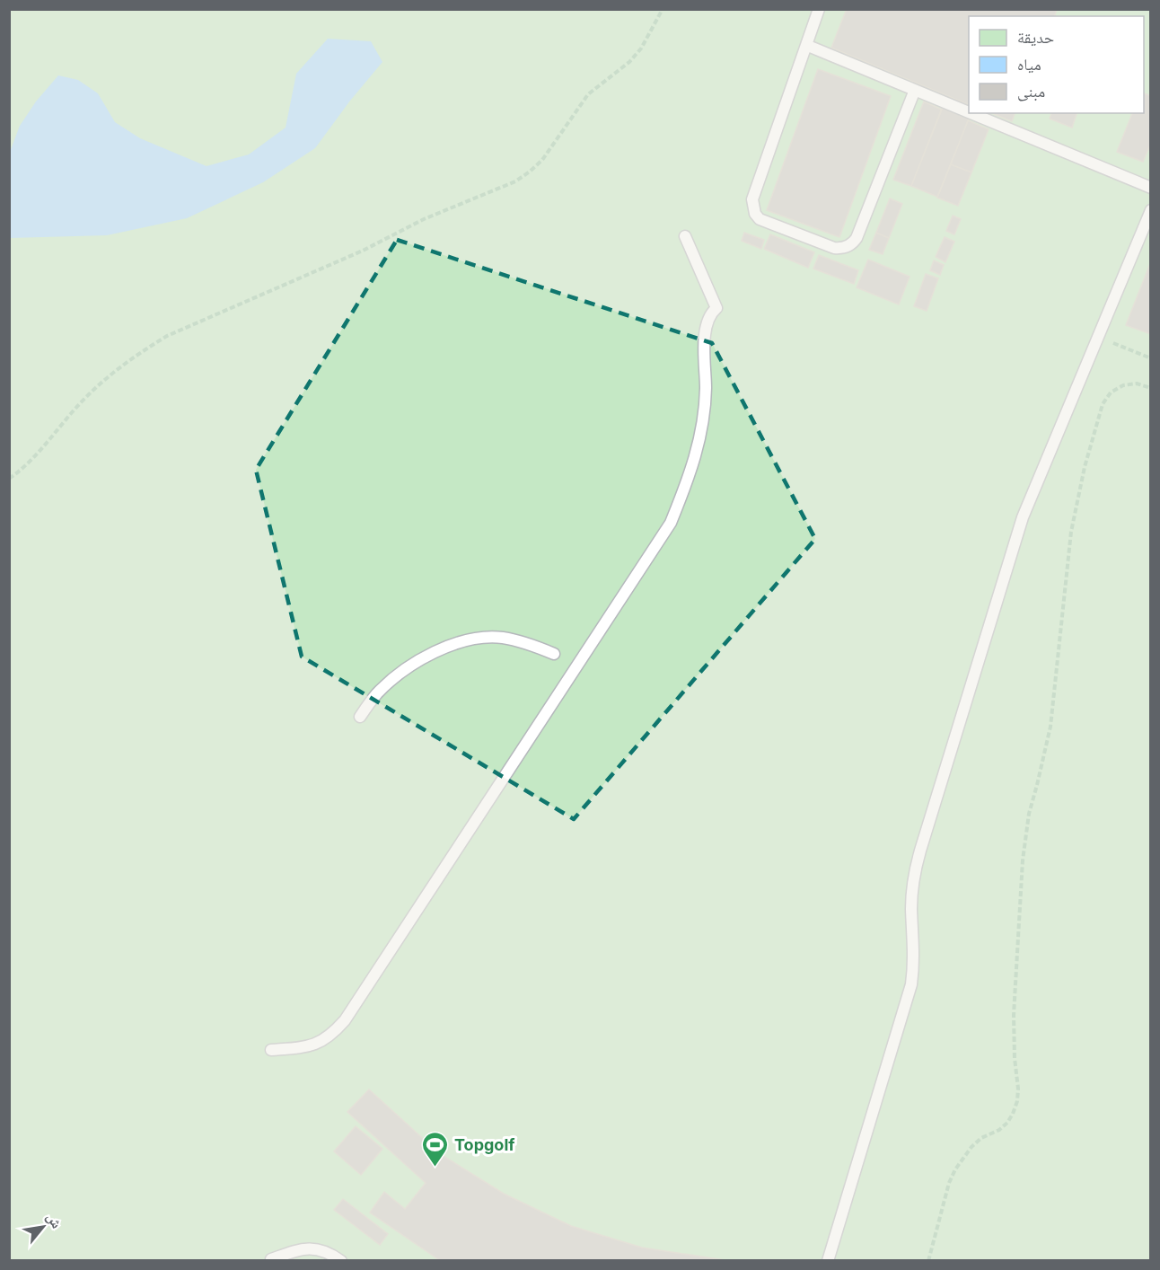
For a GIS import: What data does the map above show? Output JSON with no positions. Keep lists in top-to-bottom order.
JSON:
{
  "places": {
    "sports": ["Topgolf"]
  },
  "legend": ["حديقة", "مياه", "مبنى"],
  "north": "top right"
}
